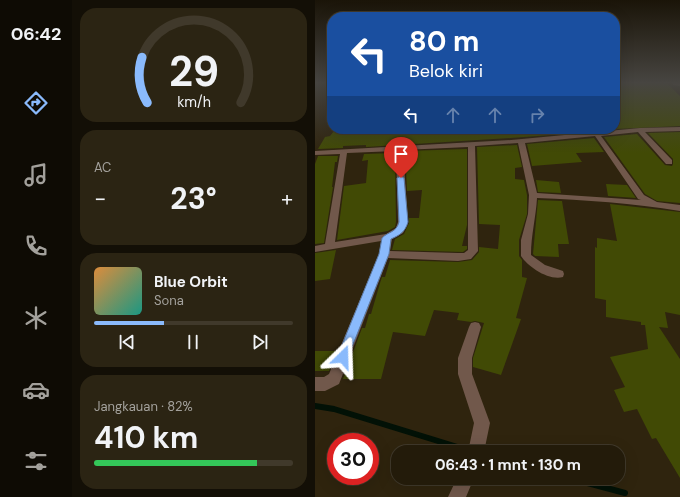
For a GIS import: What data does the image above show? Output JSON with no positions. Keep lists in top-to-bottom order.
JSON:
{
  "page": {
    "tabs": "06:42",
    "turn": ["80 m", "Belok kiri"],
    "tile": [
      "AC",
      ["Jangkauan · 82%", "410 km"]
    ],
    "heat": ["−", "23°", "+"],
    "song": ["Blue Orbit", "Sona"],
    "limit": "30",
    "trip": "06:43 · 1 mnt · 130 m",
    "gauge": ["29", "km/h"]
  }
}
